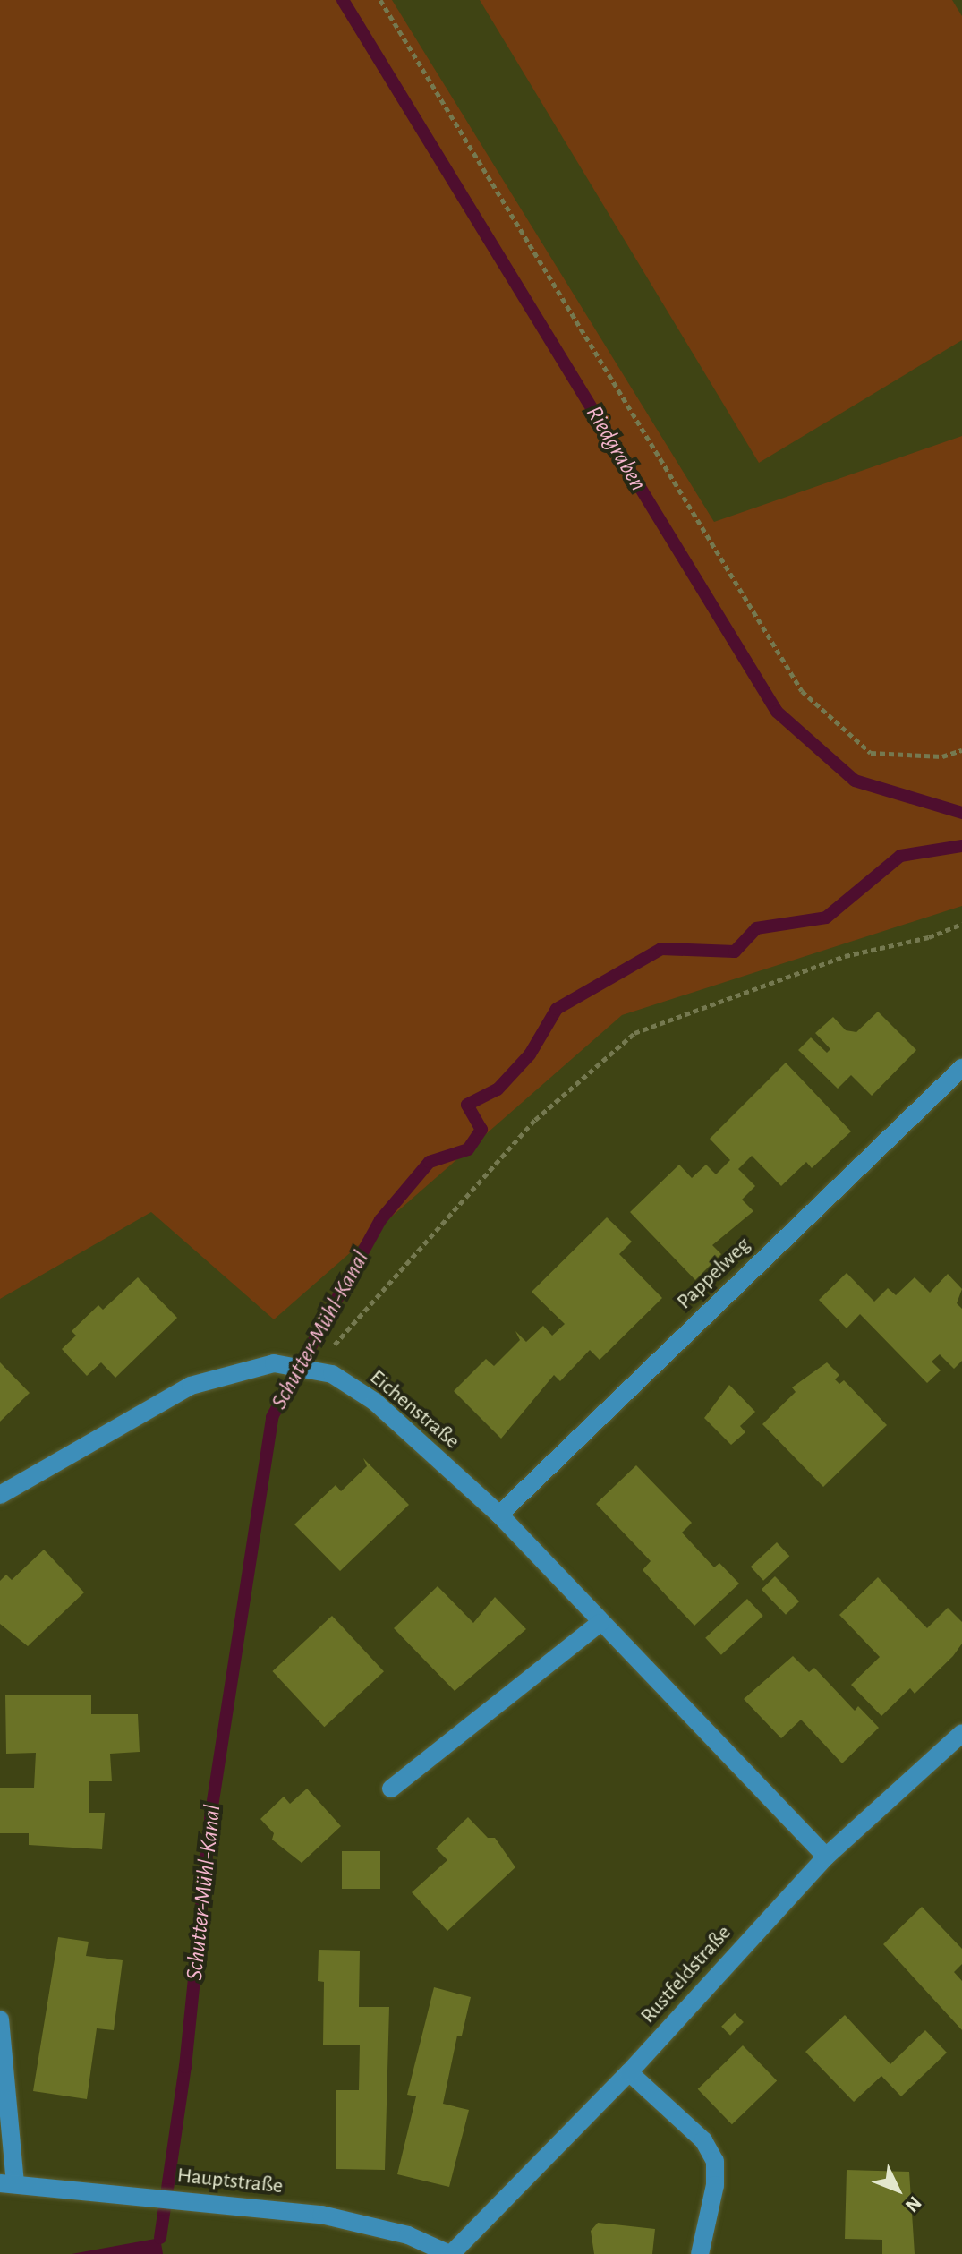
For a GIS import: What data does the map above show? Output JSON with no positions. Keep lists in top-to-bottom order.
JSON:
{
  "streets": {
    "street": [
      "Pappelweg",
      "Eichenstraße",
      "Rustfeldstraße",
      "Hauptstraße"
    ]
  },
  "crossings": [
    ["Pappelweg", "Eichenstraße"],
    ["Eichenstraße", "Rustfeldstraße"],
    ["Rustfeldstraße", "Hauptstraße"]
  ],
  "water": ["Riedgraben", "Schutter-Mühl-Kanal"],
  "north": "bottom right"
}
